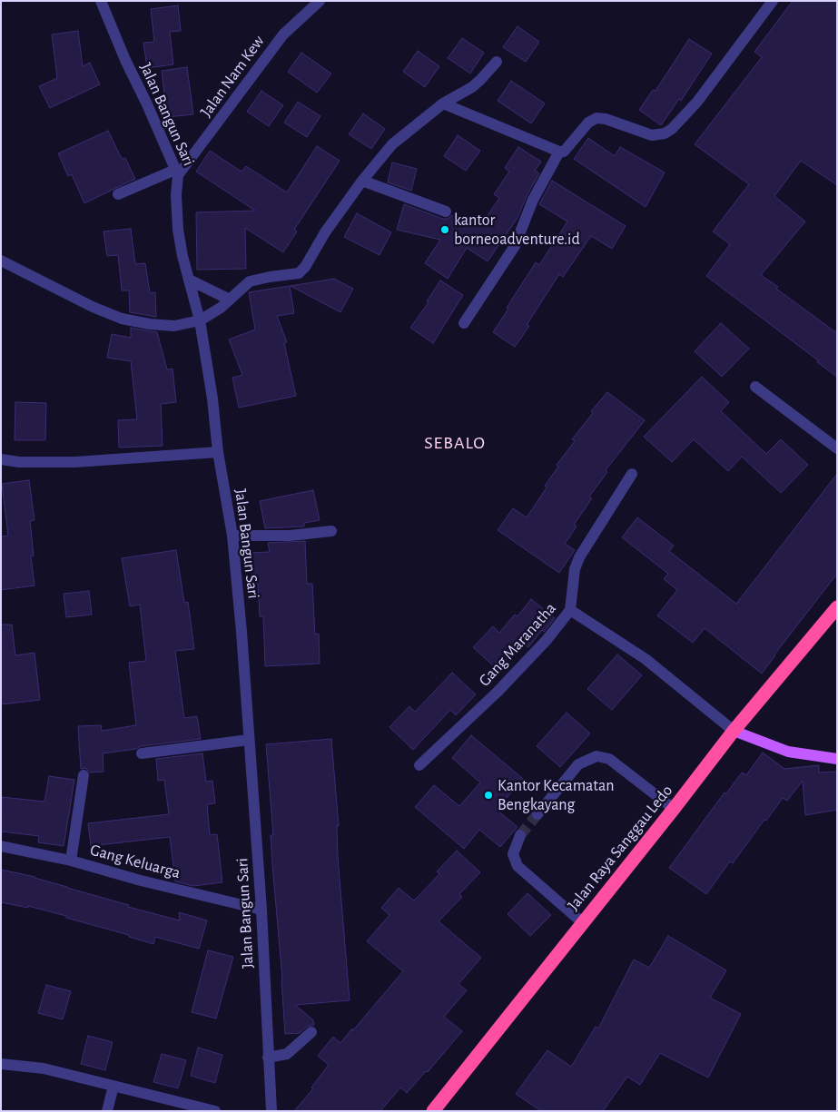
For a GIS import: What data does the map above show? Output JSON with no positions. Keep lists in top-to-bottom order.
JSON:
{
  "streets": {
    "highway": ["Jalan Raya Sanggau Ledo"],
    "street": [
      "Jalan Nam Kew",
      "Jalan Bangun Sari",
      "Gang Maranatha",
      "Gang Keluarga"
    ]
  },
  "crossings": [
    ["Jalan Nam Kew", "Jalan Bangun Sari"],
    ["Jalan Bangun Sari", "Gang Keluarga"],
    ["Gang Maranatha", "Jalan Raya Sanggau Ledo"]
  ],
  "districts": ["SEBALO"],
  "places": ["kantor borneoadventure.id", "Kantor Kecamatan Bengkayang"]
}
